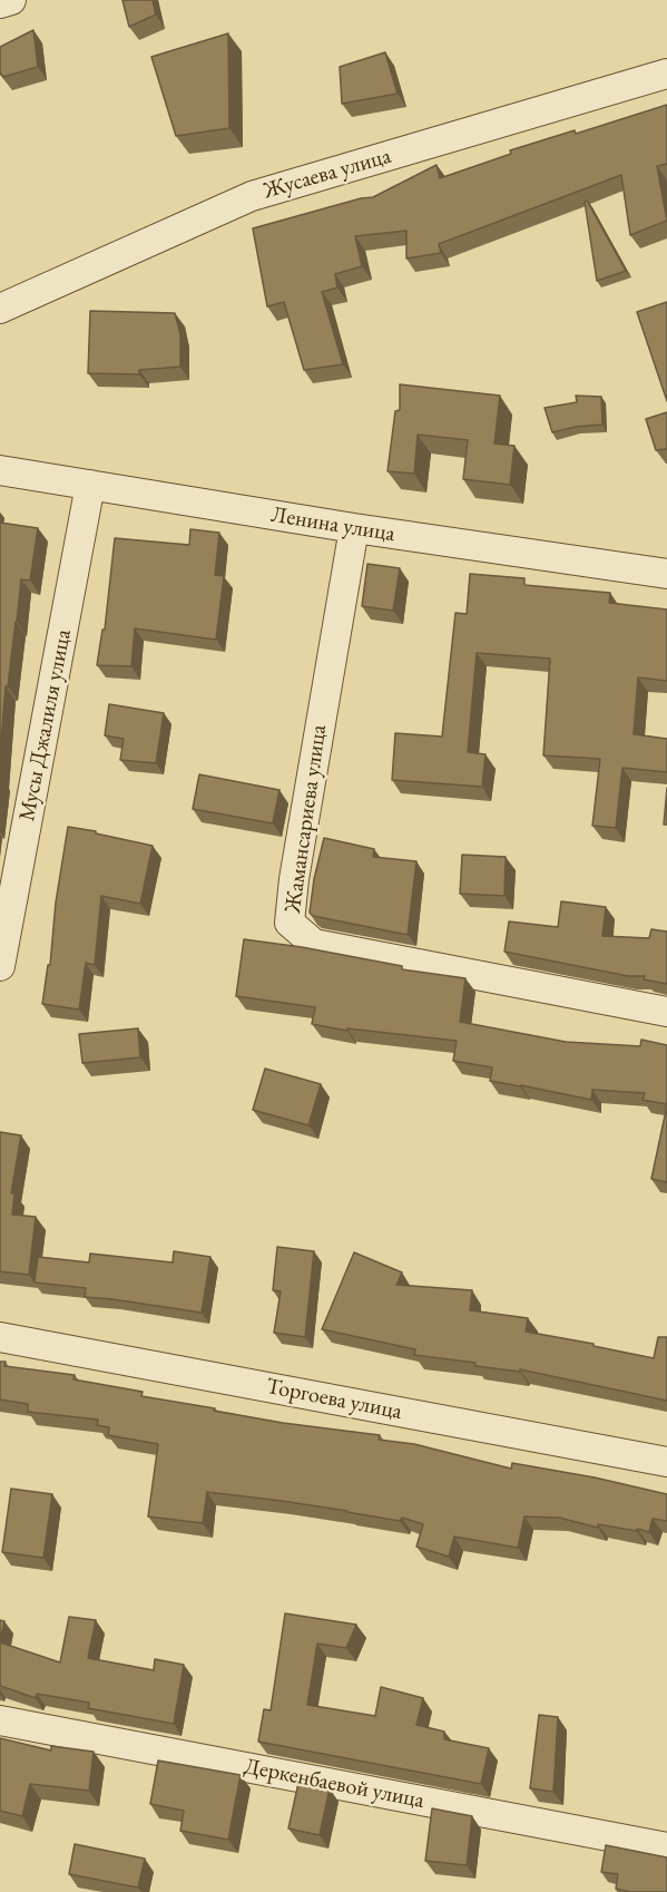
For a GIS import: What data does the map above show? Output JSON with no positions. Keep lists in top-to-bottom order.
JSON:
{
  "streets": {
    "street": [
      "Жусаева улица",
      "Ленина улица",
      "Мусы Джалиля улица",
      "Жамансариева улица",
      "Торгоева улица",
      "Деркенбаевой улица"
    ]
  },
  "crossings": [
    ["Ленина улица", "Мусы Джалиля улица"],
    ["Ленина улица", "Жамансариева улица"]
  ]
}
